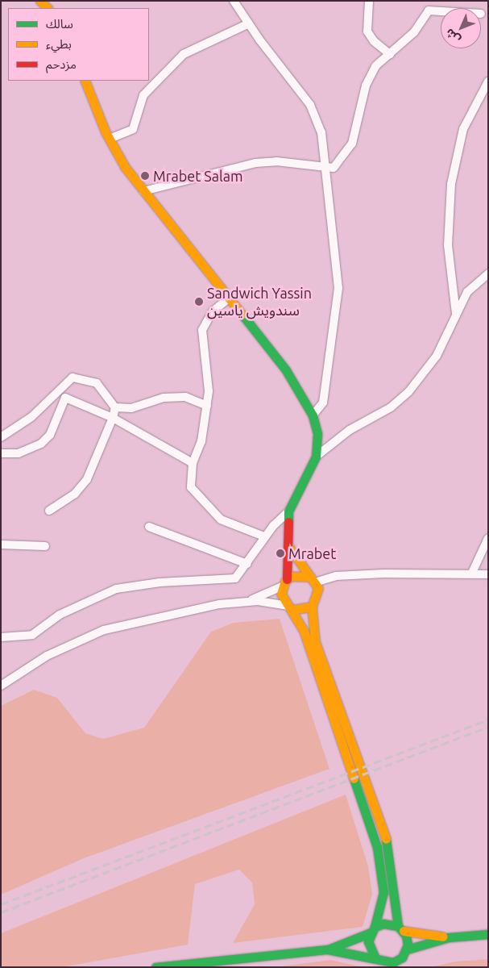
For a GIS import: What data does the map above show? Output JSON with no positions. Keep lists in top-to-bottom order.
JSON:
{
  "places": ["Mrabet Salam", "Sandwich Yassin سندويش ياسين", "Mrabet"],
  "legend": ["سالك", "بطيء", "مزدحم"],
  "north": "bottom left"
}
